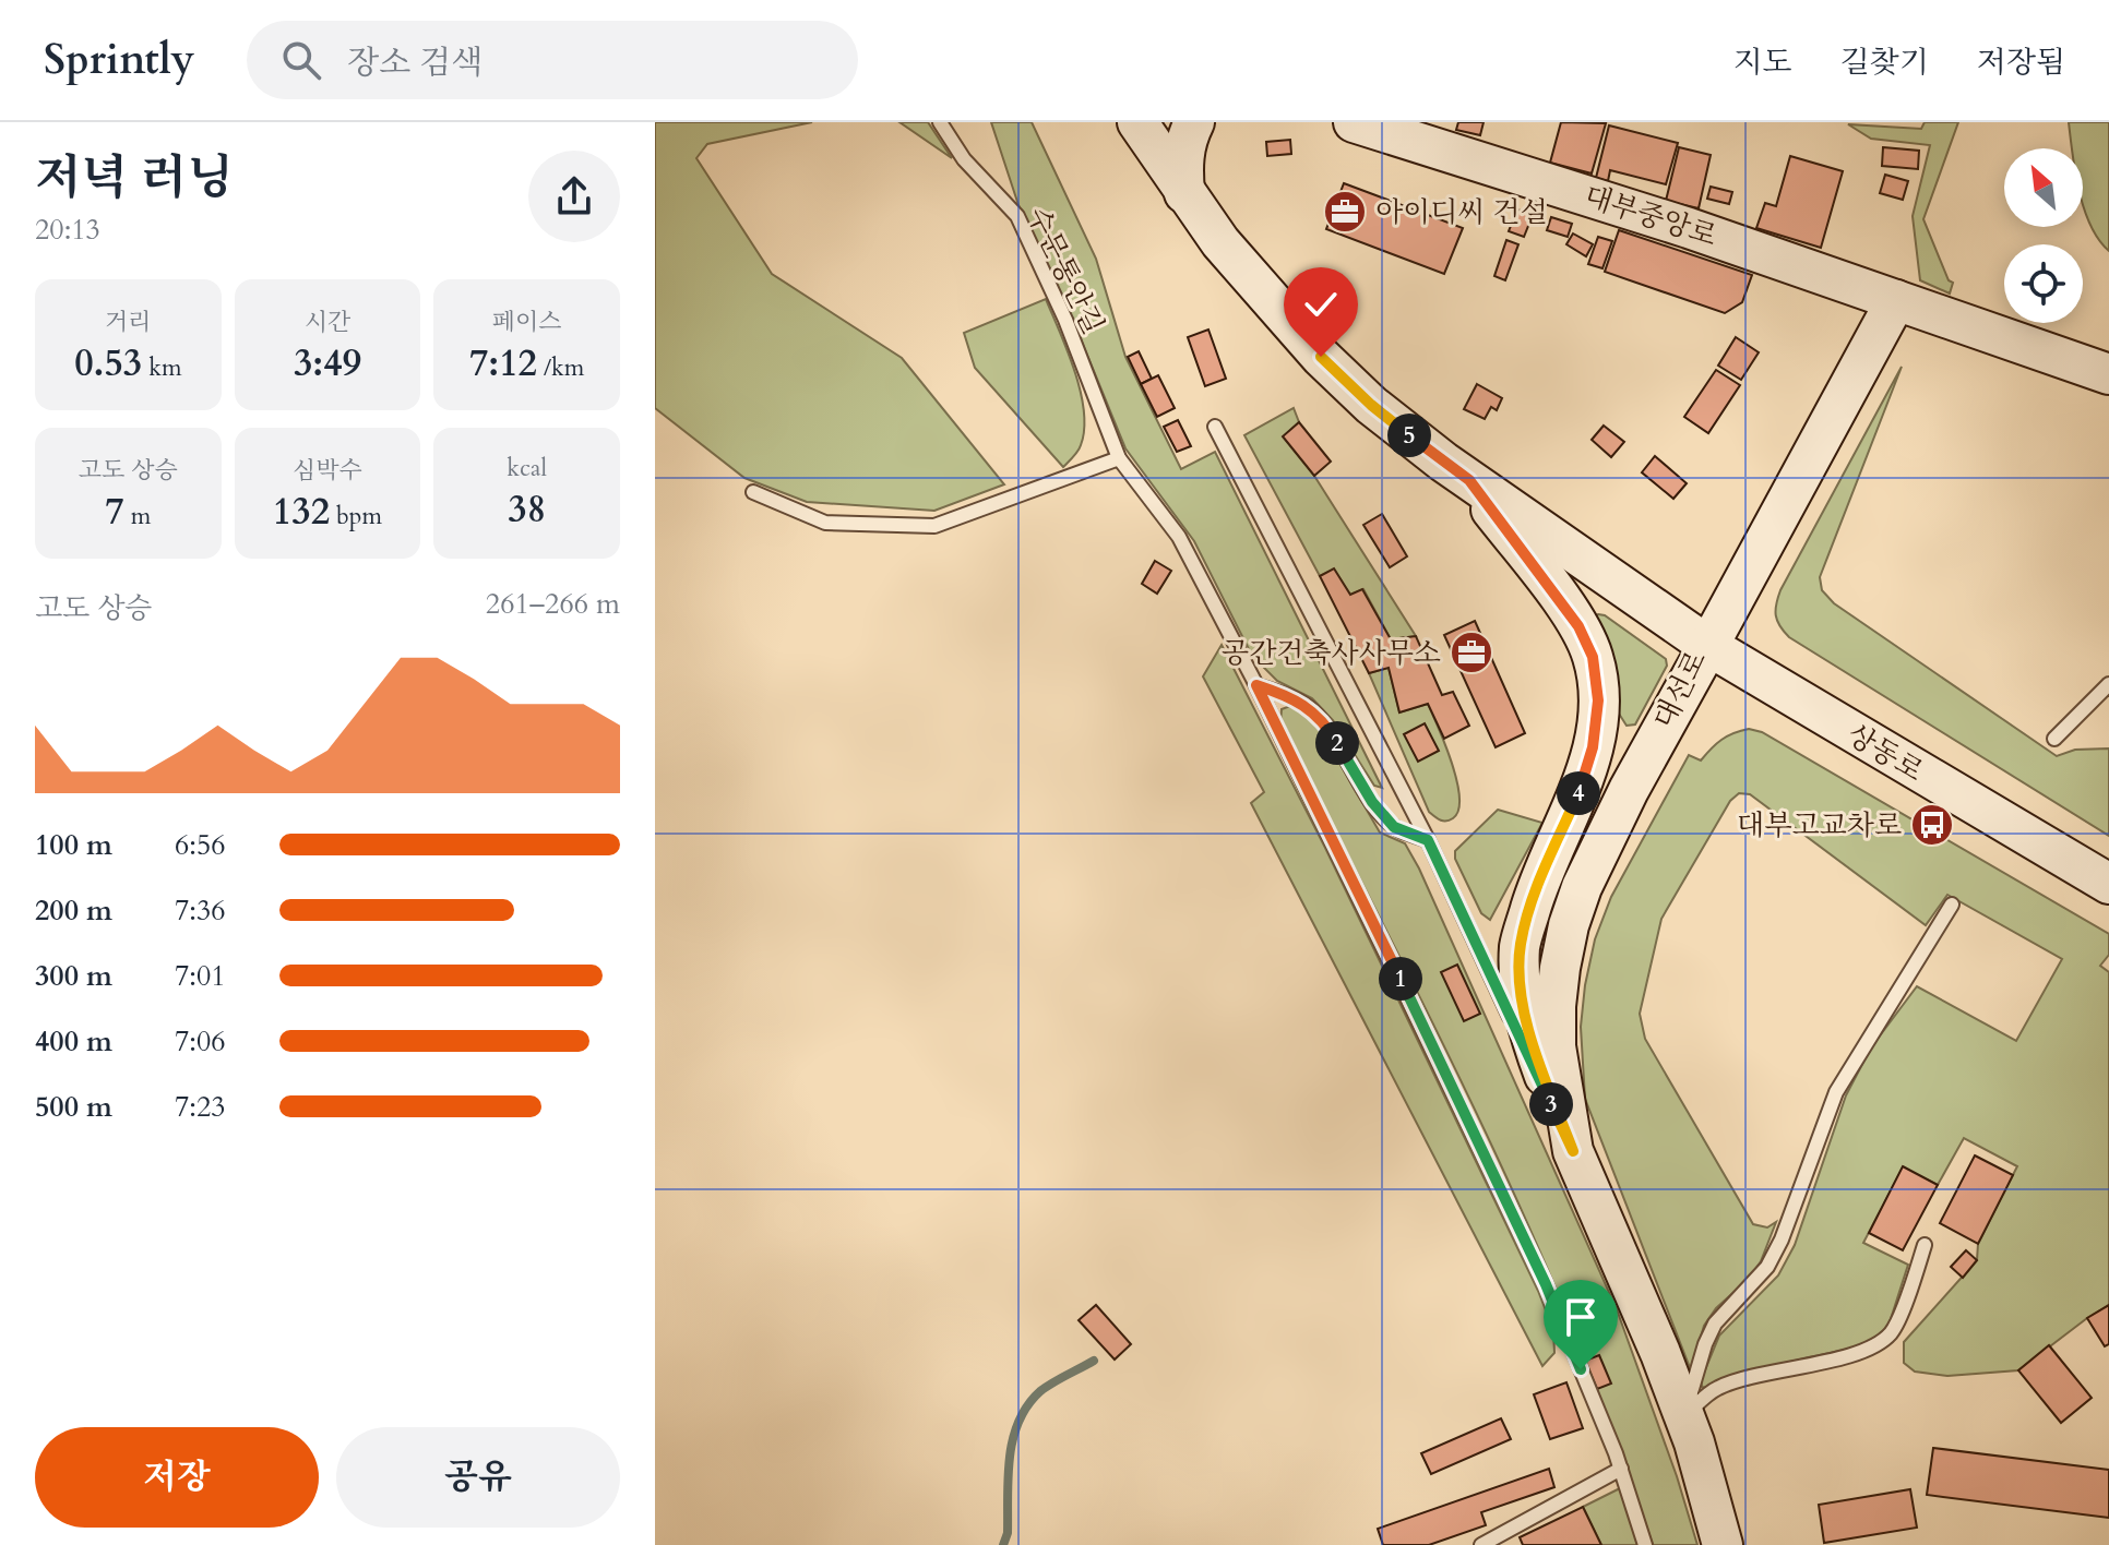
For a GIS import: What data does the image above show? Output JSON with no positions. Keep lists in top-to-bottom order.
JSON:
{
  "streets": {
    "street": ["대부중앙로", "대선로", "상동로"],
    "lane": ["수문통안길"]
  },
  "crossings": [
    ["대선로", "상동로"]
  ],
  "places": {
    "office": ["아이디씨 건설", "공간건축사사무소"],
    "bus stop": ["대부고교차로"]
  },
  "north": "top left",
  "page": {
    "header": "Sprintly",
    "search": "장소 검색",
    "nav": ["지도", "길찾기", "저장됨"],
    "heading": ["저녁 러닝", "20:13"],
    "stats": [
      ["거리", "0.53 km"],
      ["시간", "3:49"],
      ["페이스", "7:12 /km"],
      ["고도 상승", "7 m"],
      ["심박수", "132 bpm"],
      ["kcal", "38"]
    ],
    "pins": [
      "5",
      "2",
      "4",
      "1",
      "3"
    ],
    "chart": ["고도 상승", "261–266 m"],
    "list": [
      {
        "name": "100 m",
        "note": "6:56"
      },
      {
        "name": "200 m",
        "note": "7:36"
      },
      {
        "name": "300 m",
        "note": "7:01"
      },
      {
        "name": "400 m",
        "note": "7:06"
      },
      {
        "name": "500 m",
        "note": "7:23"
      }
    ],
    "buttons": ["저장", "공유"]
  }
}
